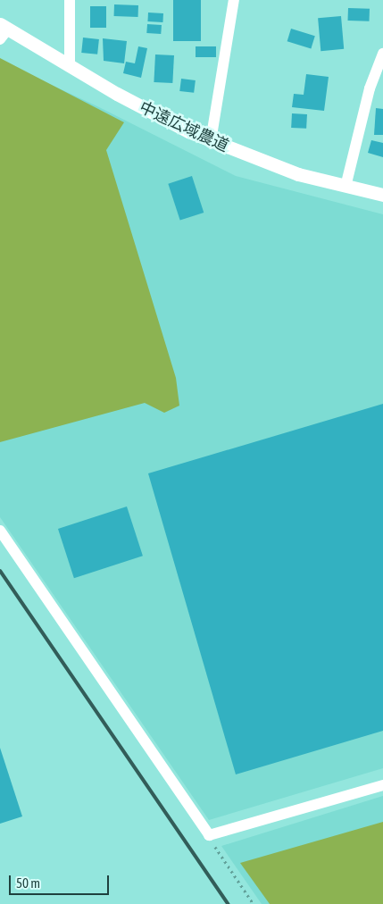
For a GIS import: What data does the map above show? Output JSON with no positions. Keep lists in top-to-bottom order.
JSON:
{
  "streets": {
    "street": ["中遠広域農道"]
  },
  "scale_bar": "50 m"
}
